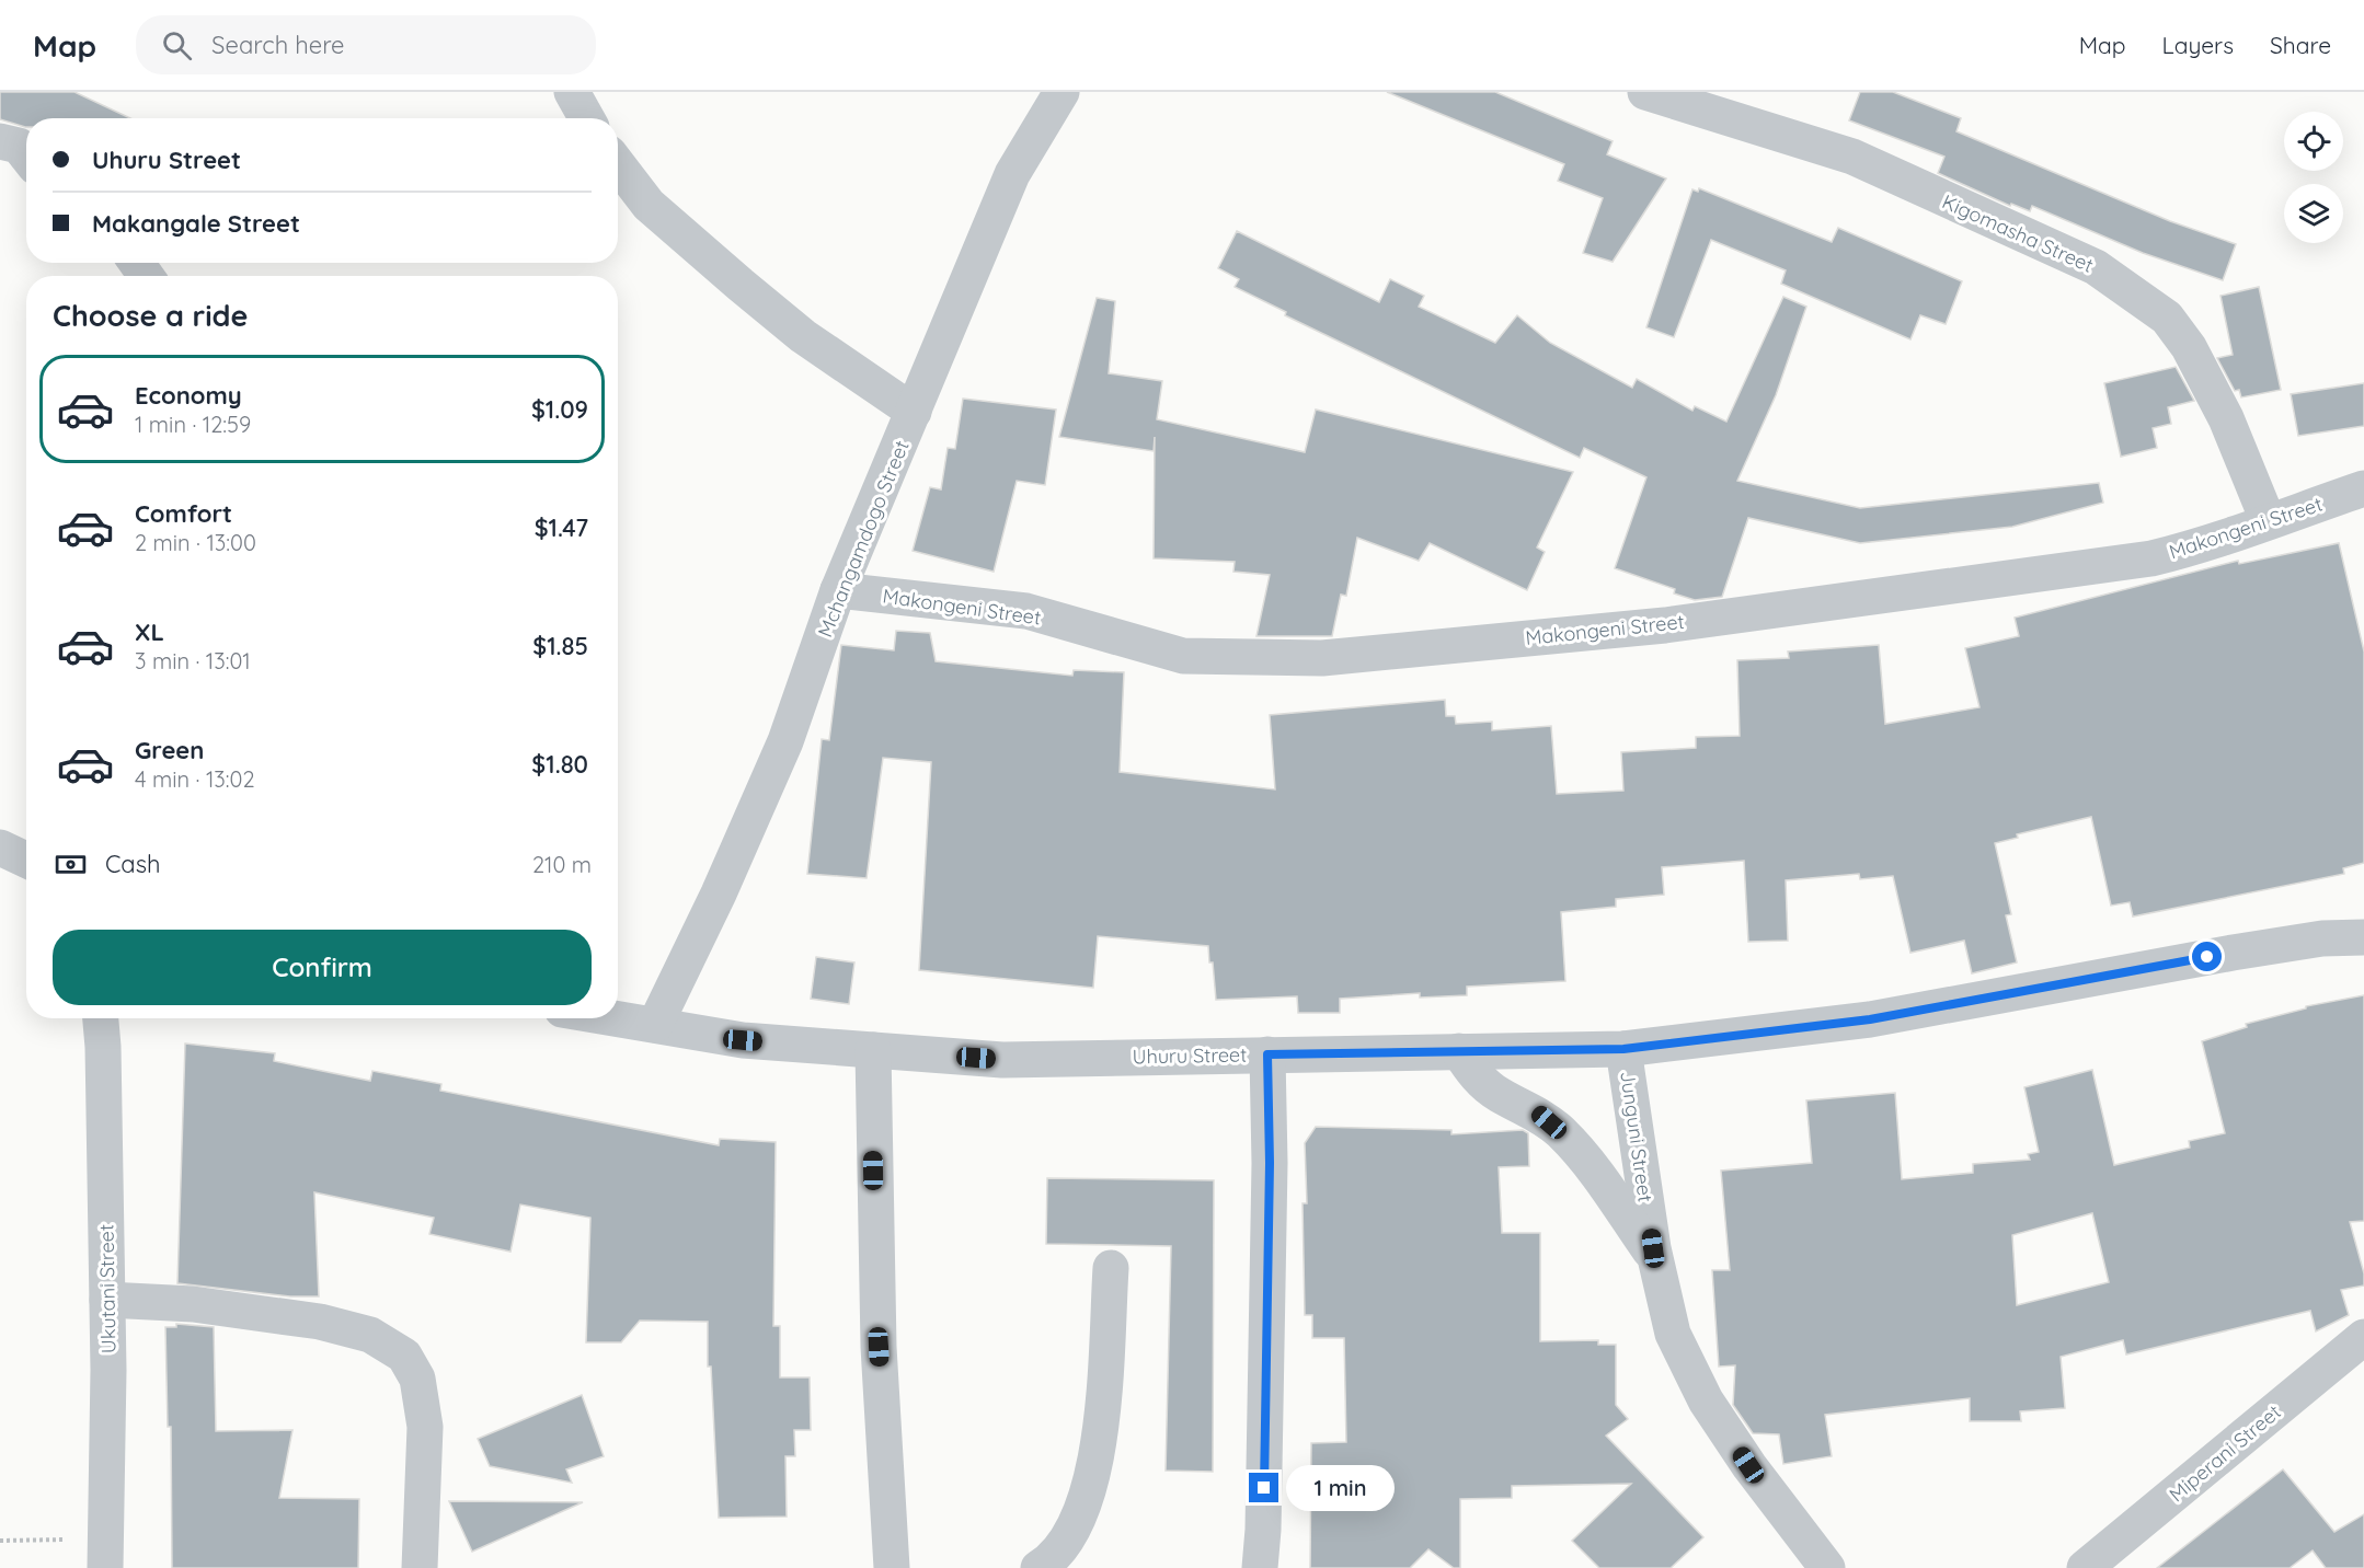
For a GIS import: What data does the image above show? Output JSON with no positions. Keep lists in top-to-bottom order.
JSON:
{
  "streets": {
    "street": [
      "Kigomasha Street",
      "Makongeni Street",
      "Mchangamdogo Street",
      "Uhuru Street",
      "Junguni Street",
      "Ukutani Street",
      "Miperani Street"
    ]
  },
  "crossings": [
    ["Kigomasha Street", "Makongeni Street"],
    ["Makongeni Street", "Mchangamdogo Street"],
    ["Mchangamdogo Street", "Uhuru Street"],
    ["Uhuru Street", "Junguni Street"]
  ],
  "page": {
    "header": "Map",
    "search": "Search here",
    "nav": ["Map", "Layers", "Share"],
    "banner": ["Uhuru Street", "Makangale Street"],
    "heading": "Choose a ride",
    "list": [
      {
        "name": "Economy",
        "note": "1 min · 12:59",
        "value": "$1.09"
      },
      {
        "name": "Comfort",
        "note": "2 min · 13:00",
        "value": "$1.47"
      },
      {
        "name": "XL",
        "note": "3 min · 13:01",
        "value": "$1.85"
      },
      {
        "name": "Green",
        "note": "4 min · 13:02",
        "value": "$1.80"
      }
    ],
    "pay": ["Cash", "210 m"],
    "buttons": "Confirm",
    "bubble": "1 min"
  }
}
